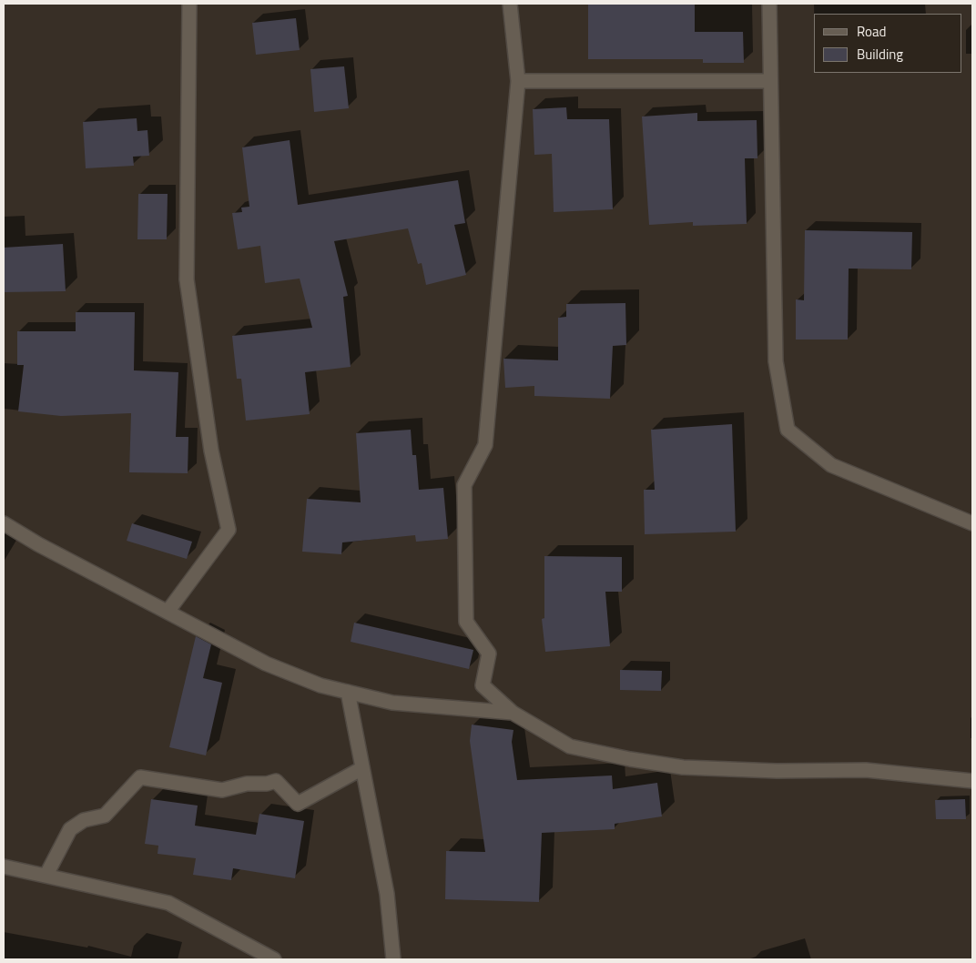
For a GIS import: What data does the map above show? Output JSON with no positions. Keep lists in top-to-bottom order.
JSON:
{
  "legend": ["Road", "Building"]
}
